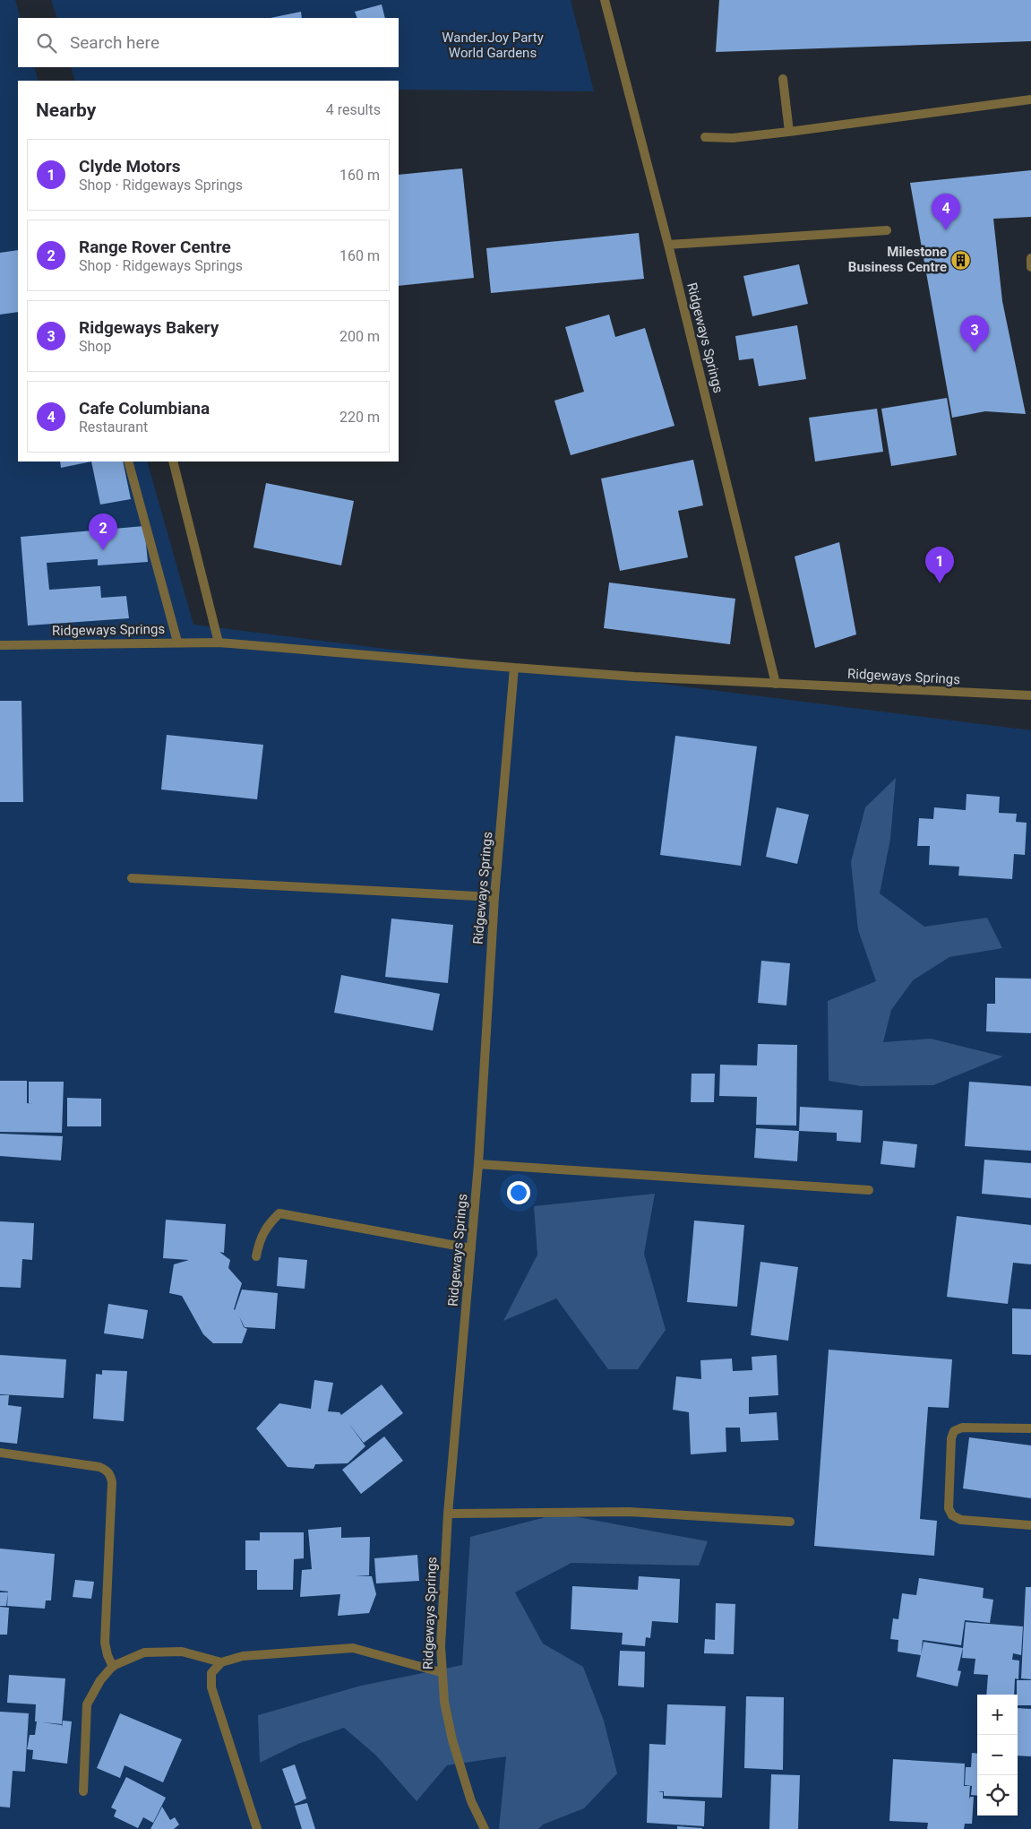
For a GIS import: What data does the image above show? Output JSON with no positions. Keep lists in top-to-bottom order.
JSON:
{
  "streets": {
    "street": ["Ridgeways Springs"]
  },
  "parks": ["WanderJoy Party World Gardens"],
  "places": {
    "building": ["Milestone Business Centre"]
  },
  "page": {
    "search": "Search here",
    "heading": ["Nearby", "4 results"],
    "list": [
      {
        "mark": "1",
        "name": "Clyde Motors",
        "note": "Shop · Ridgeways Springs",
        "value": "160 m"
      },
      {
        "mark": "2",
        "name": "Range Rover Centre",
        "note": "Shop · Ridgeways Springs",
        "value": "160 m"
      },
      {
        "mark": "3",
        "name": "Ridgeways Bakery",
        "note": "Shop",
        "value": "200 m"
      },
      {
        "mark": "4",
        "name": "Cafe Columbiana",
        "note": "Restaurant",
        "value": "220 m"
      }
    ],
    "pins": [
      "4",
      "3",
      "2",
      "1"
    ],
    "map_buttons": ["+", "−"]
  }
}
